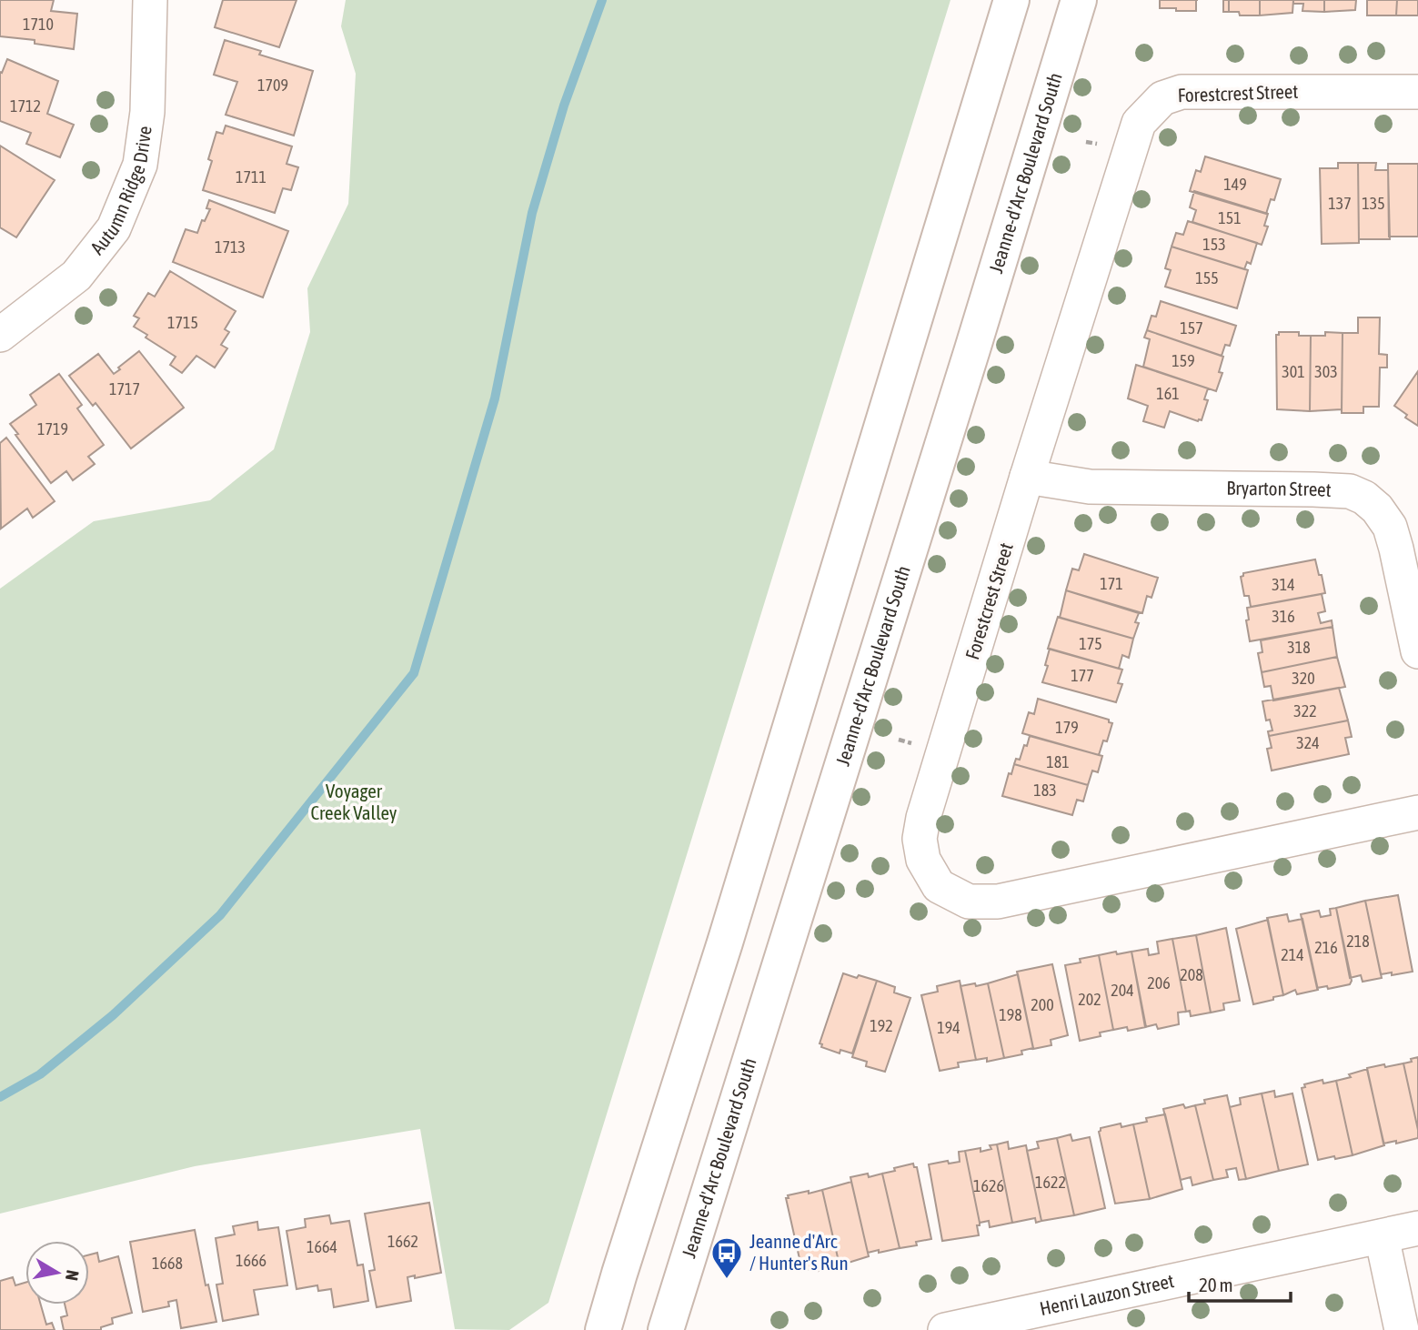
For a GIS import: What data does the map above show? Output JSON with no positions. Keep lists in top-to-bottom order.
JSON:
{
  "streets": {
    "main road": ["Jeanne-d'Arc Boulevard South"],
    "street": [
      "Forestcrest Street",
      "Autumn Ridge Drive",
      "Bryarton Street",
      "Henri Lauzon Street"
    ]
  },
  "crossings": [
    ["Forestcrest Street", "Bryarton Street"]
  ],
  "parks": ["Voyager Creek Valley"],
  "places": {
    "bus stop": ["Jeanne d'Arc / Hunter's Run"]
  },
  "house_numbers": [
    "1710",
    "1709",
    "1712",
    "1711",
    "149",
    "137",
    "135",
    "151",
    "153",
    "1713",
    "155",
    "1715",
    "157",
    "159",
    "301",
    "303",
    "1717",
    "161",
    "1719",
    "171",
    "314",
    "316",
    "175",
    "318",
    "177",
    "320",
    "322",
    "179",
    "324",
    "181",
    "183",
    "218",
    "216",
    "214",
    "208",
    "206",
    "204",
    "202",
    "200",
    "198",
    "192",
    "194",
    "1622",
    "1626",
    "1662",
    "1664",
    "1666",
    "1668"
  ],
  "scale_bar": "20 m",
  "north": "right"
}
